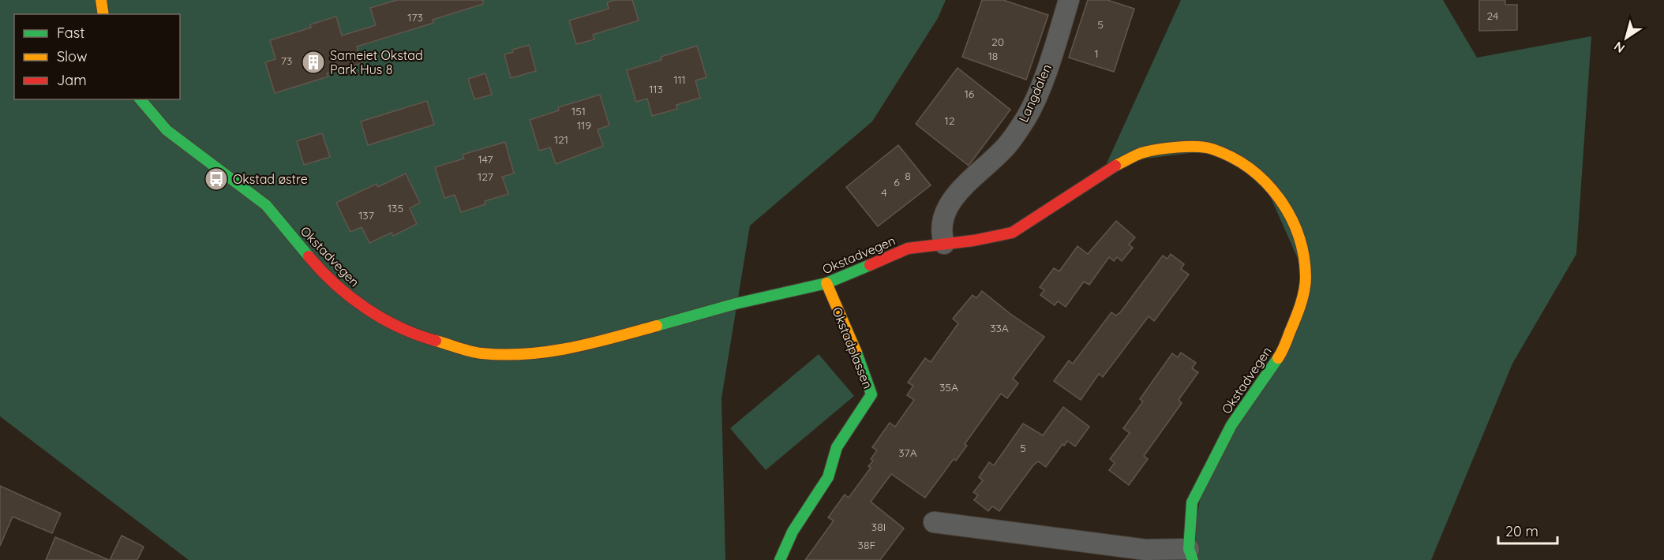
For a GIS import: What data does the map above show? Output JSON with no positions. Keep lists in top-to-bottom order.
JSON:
{
  "streets": {
    "street": ["Langdalen", "Okstadvegen", "Okstadplassen"]
  },
  "crossings": [
    ["Langdalen", "Okstadvegen"],
    ["Okstadvegen", "Okstadplassen"]
  ],
  "places": {
    "building": ["Sameiet Okstad Park Hus 8"],
    "bus stop": ["Okstad østre"]
  },
  "house_numbers": [
    "24",
    "173",
    "5",
    "20",
    "1",
    "18",
    "73",
    "111",
    "113",
    "16",
    "151",
    "12",
    "119",
    "121",
    "147",
    "8",
    "127",
    "6",
    "4",
    "135",
    "137",
    "33A",
    "35A",
    "5",
    "37A",
    "38I",
    "38F"
  ],
  "legend": ["Fast", "Slow", "Jam"],
  "scale_bar": "20 m",
  "north": "bottom left"
}
